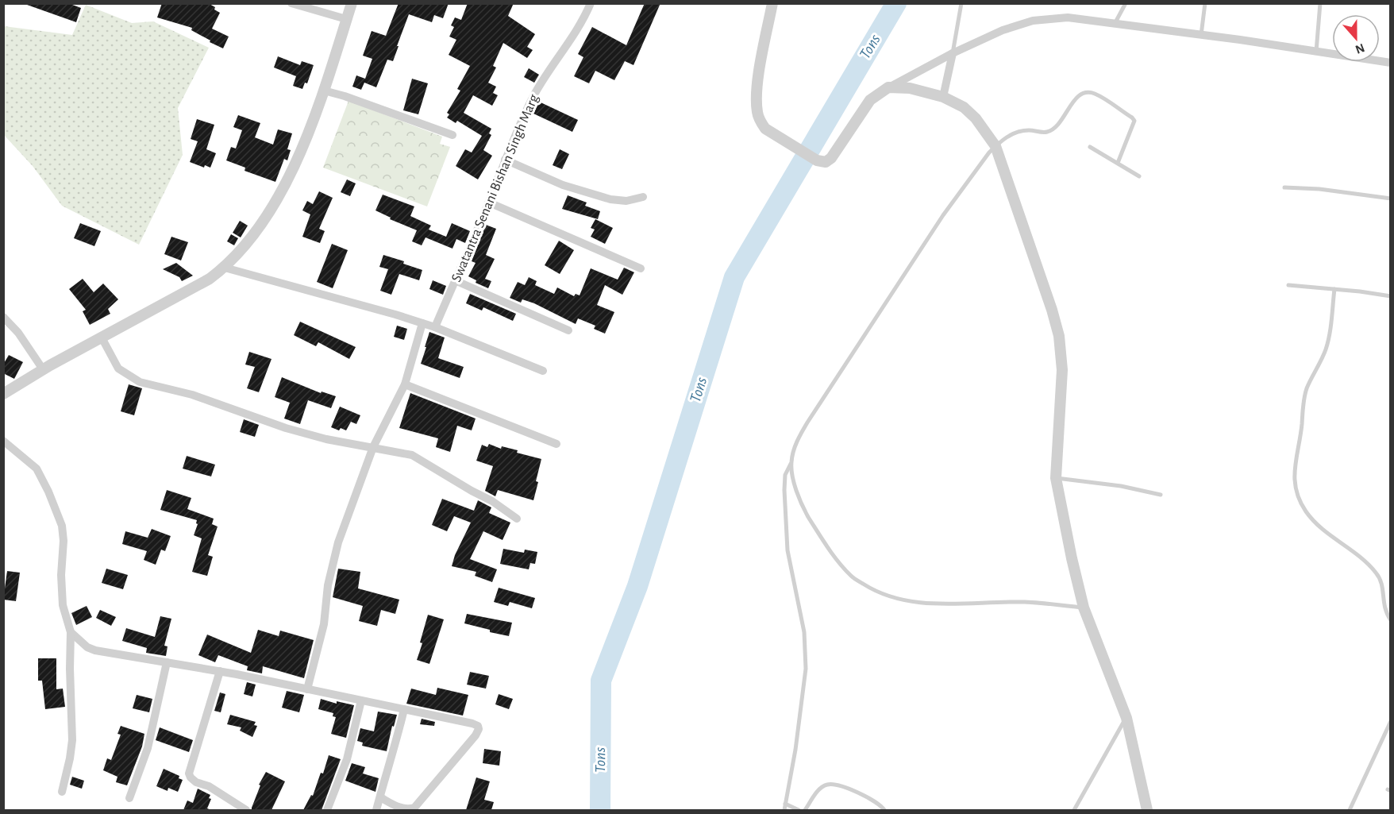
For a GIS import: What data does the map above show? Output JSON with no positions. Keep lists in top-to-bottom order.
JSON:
{
  "streets": {
    "street": ["Swatantra Senani Bishan Singh Marg"]
  },
  "water": ["Tons"],
  "north": "bottom"
}
